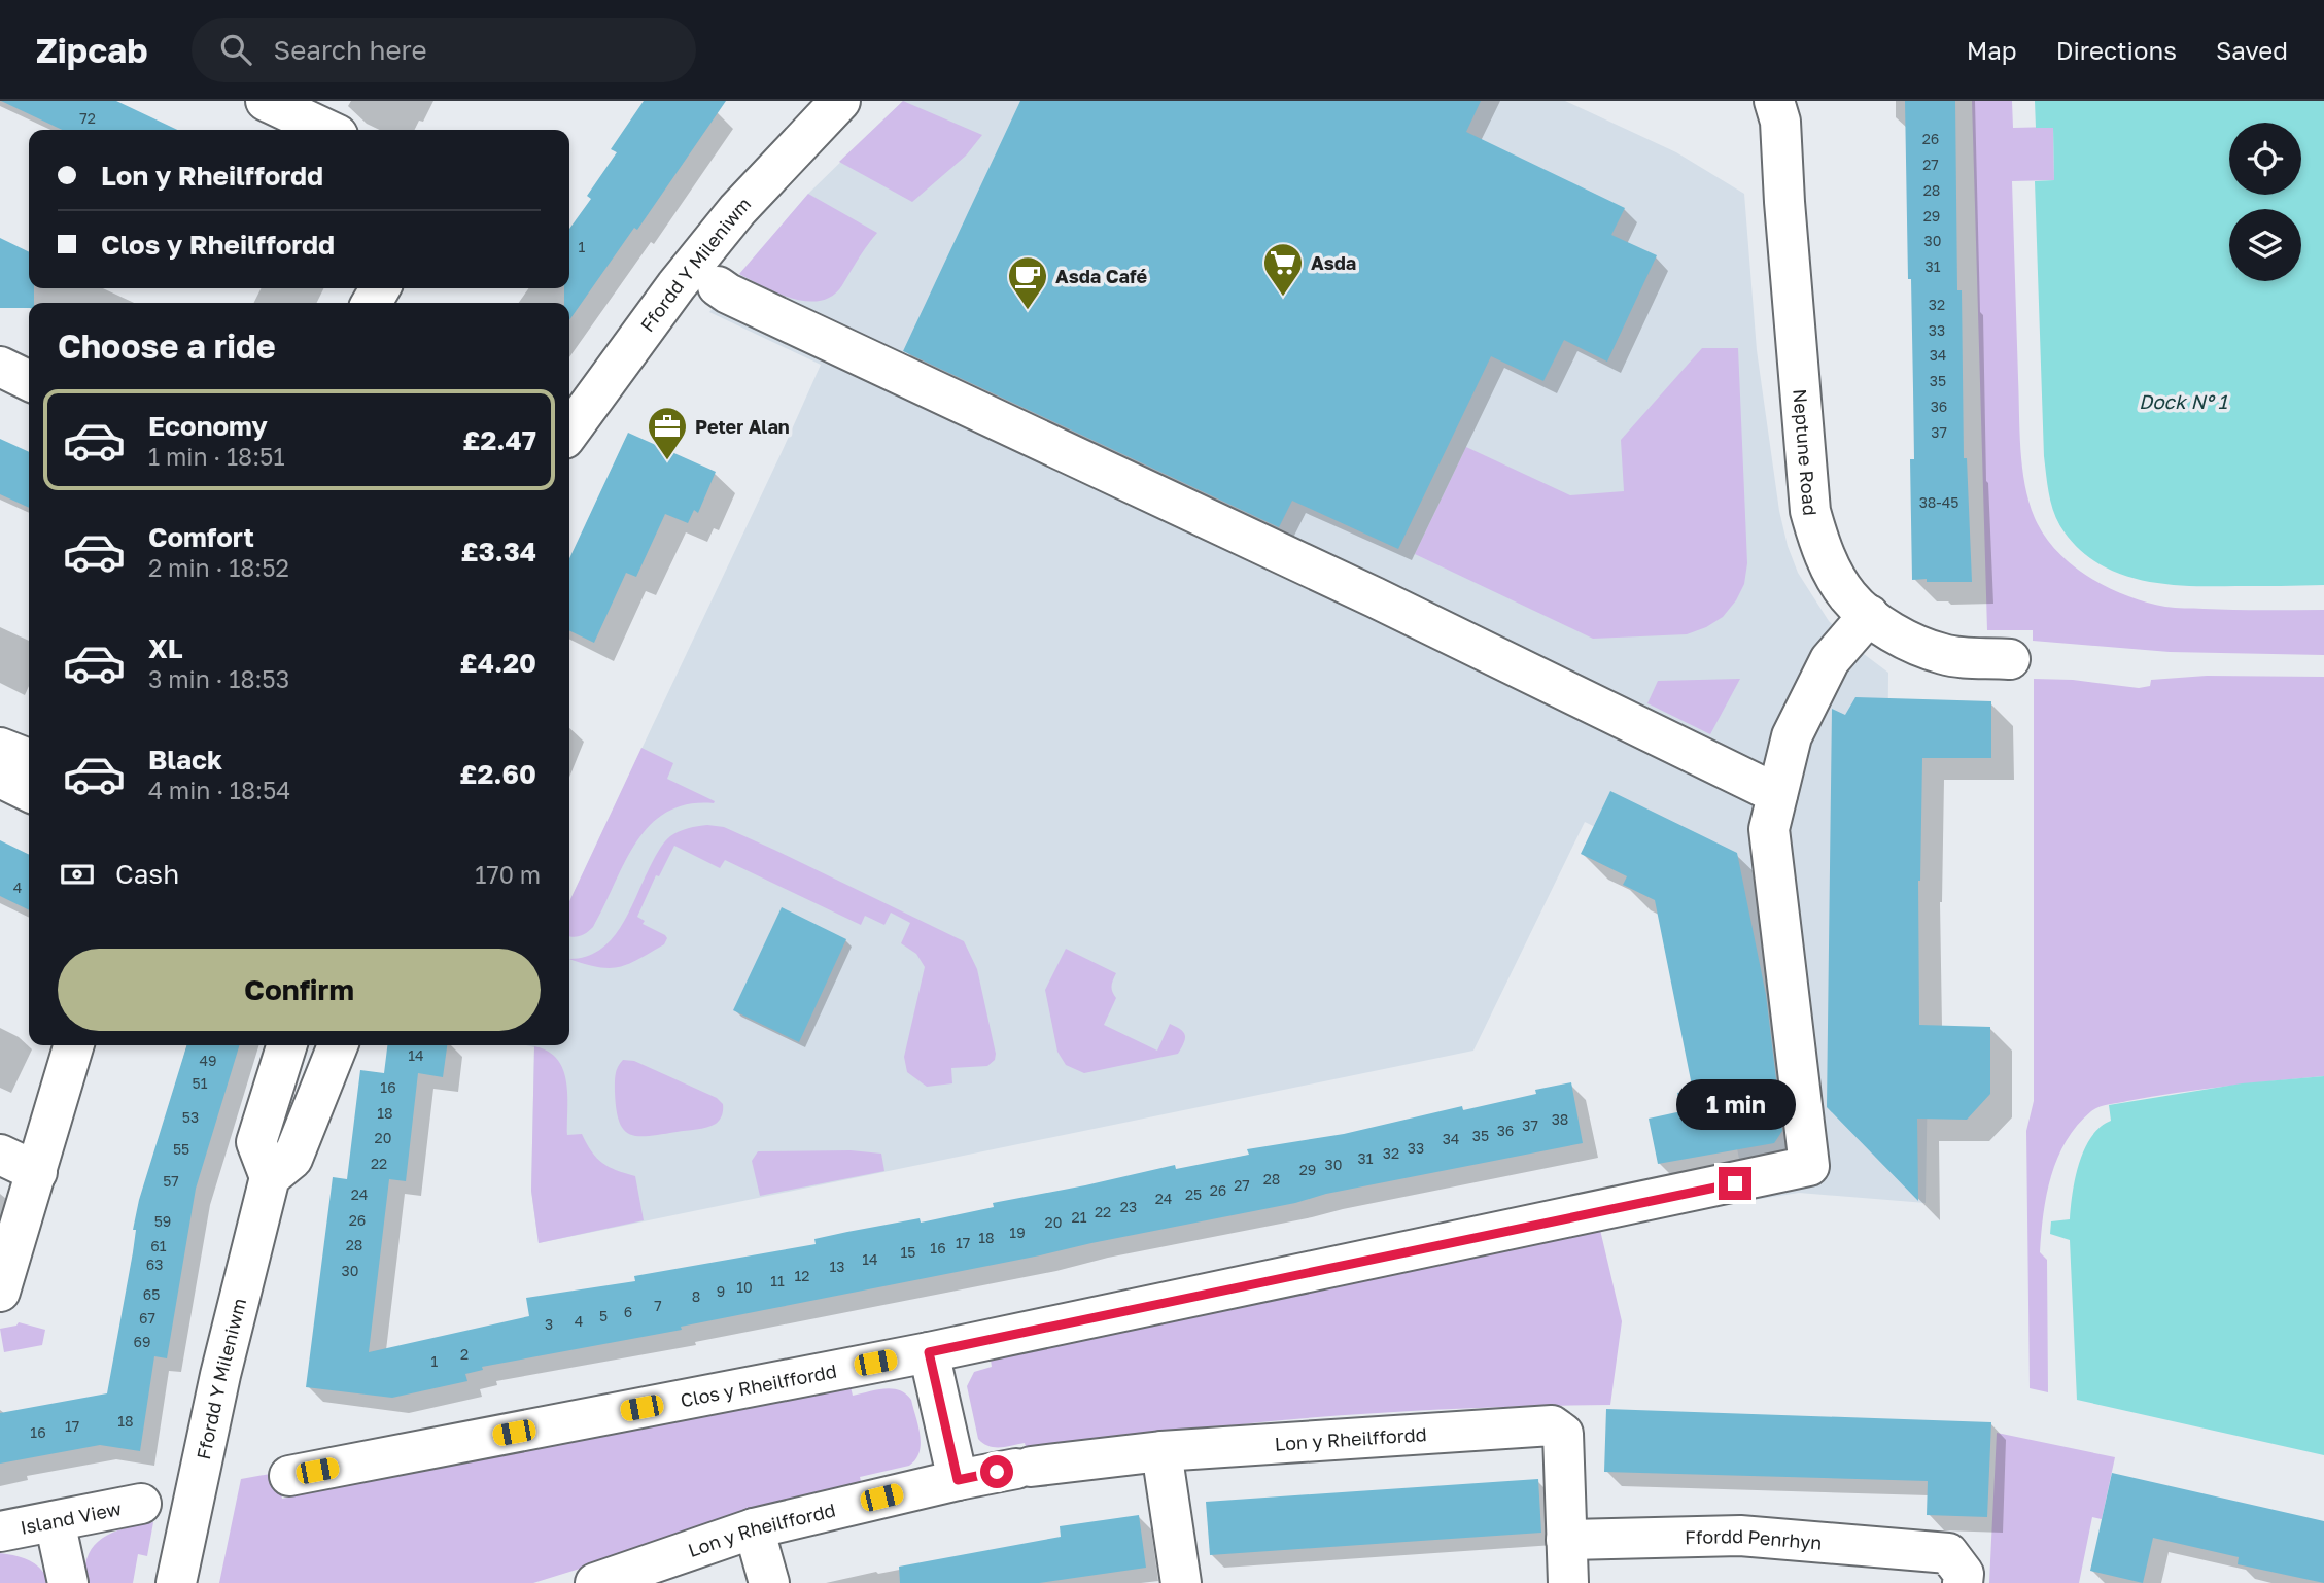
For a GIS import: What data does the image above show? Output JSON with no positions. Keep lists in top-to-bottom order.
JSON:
{
  "streets": {
    "street": [
      "Ffordd Y Mileniwm",
      "Neptune Road",
      "Clos y Rheilffordd",
      "Lon y Rheilffordd",
      "Island View",
      "Ffordd Penrhyn"
    ]
  },
  "crossings": [
    ["Lon y Rheilffordd", "Ffordd Penrhyn"]
  ],
  "water": ["Dock Nº 1"],
  "places": {
    "supermarket": ["Asda"],
    "cafe": ["Asda Café"],
    "office": ["Peter Alan"]
  },
  "house_numbers": [
    "72",
    "26",
    "27",
    "28",
    "29",
    "30",
    "1",
    "31",
    "32",
    "33",
    "34",
    "35",
    "36",
    "37",
    "38-45",
    "4",
    "14",
    "49",
    "51",
    "16",
    "18",
    "53",
    "38",
    "37",
    "36",
    "35",
    "20",
    "34",
    "33",
    "55",
    "32",
    "31",
    "22",
    "30",
    "29",
    "28",
    "57",
    "27",
    "26",
    "24",
    "25",
    "24",
    "23",
    "22",
    "21",
    "26",
    "59",
    "20",
    "19",
    "18",
    "17",
    "28",
    "61",
    "16",
    "15",
    "14",
    "63",
    "13",
    "30",
    "12",
    "11",
    "10",
    "9",
    "65",
    "8",
    "7",
    "6",
    "5",
    "67",
    "4",
    "3",
    "69",
    "2",
    "1",
    "18",
    "17",
    "16"
  ],
  "page": {
    "header": "Zipcab",
    "search": "Search here",
    "nav": ["Map", "Directions", "Saved"],
    "banner": ["Lon y Rheilffordd", "Clos y Rheilffordd"],
    "heading": "Choose a ride",
    "list": [
      {
        "name": "Economy",
        "note": "1 min · 18:51",
        "value": "£2.47"
      },
      {
        "name": "Comfort",
        "note": "2 min · 18:52",
        "value": "£3.34"
      },
      {
        "name": "XL",
        "note": "3 min · 18:53",
        "value": "£4.20"
      },
      {
        "name": "Black",
        "note": "4 min · 18:54",
        "value": "£2.60"
      }
    ],
    "pay": ["Cash", "170 m"],
    "buttons": "Confirm",
    "bubble": "1 min"
  }
}
